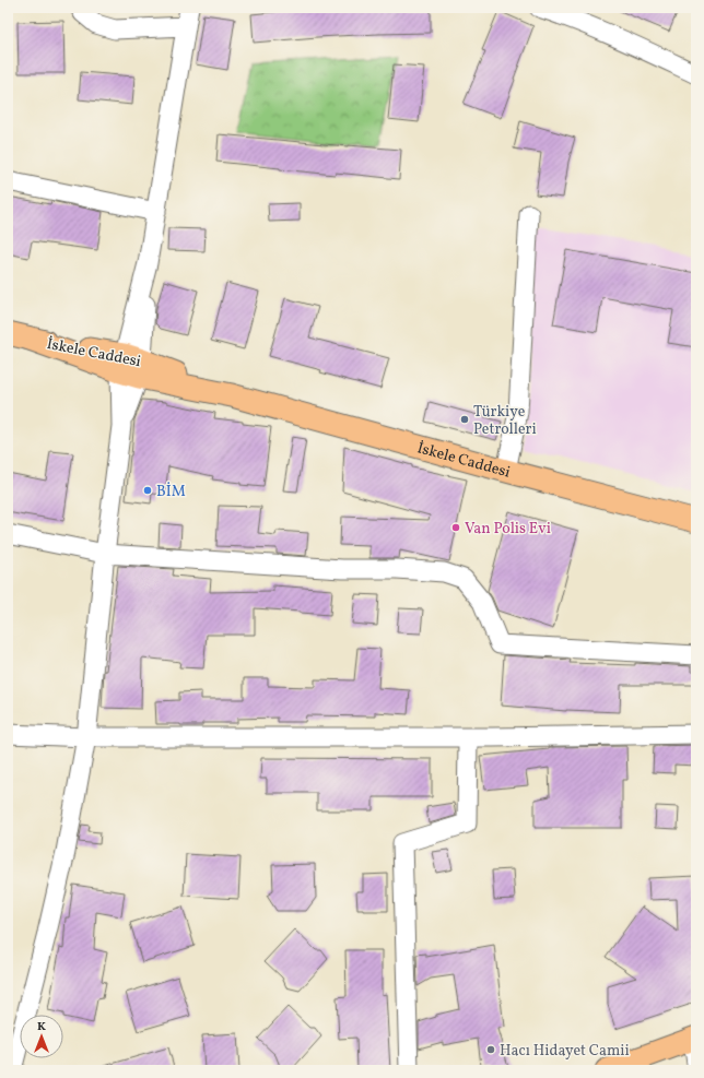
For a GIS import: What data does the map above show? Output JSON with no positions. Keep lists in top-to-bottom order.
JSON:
{
  "streets": {
    "main road": ["İskele Caddesi"]
  },
  "places": [
    "Türkiye Petrolleri",
    "BİM",
    "Van Polis Evi",
    "Hacı Hidayet Camii"
  ],
  "north": "top"
}
